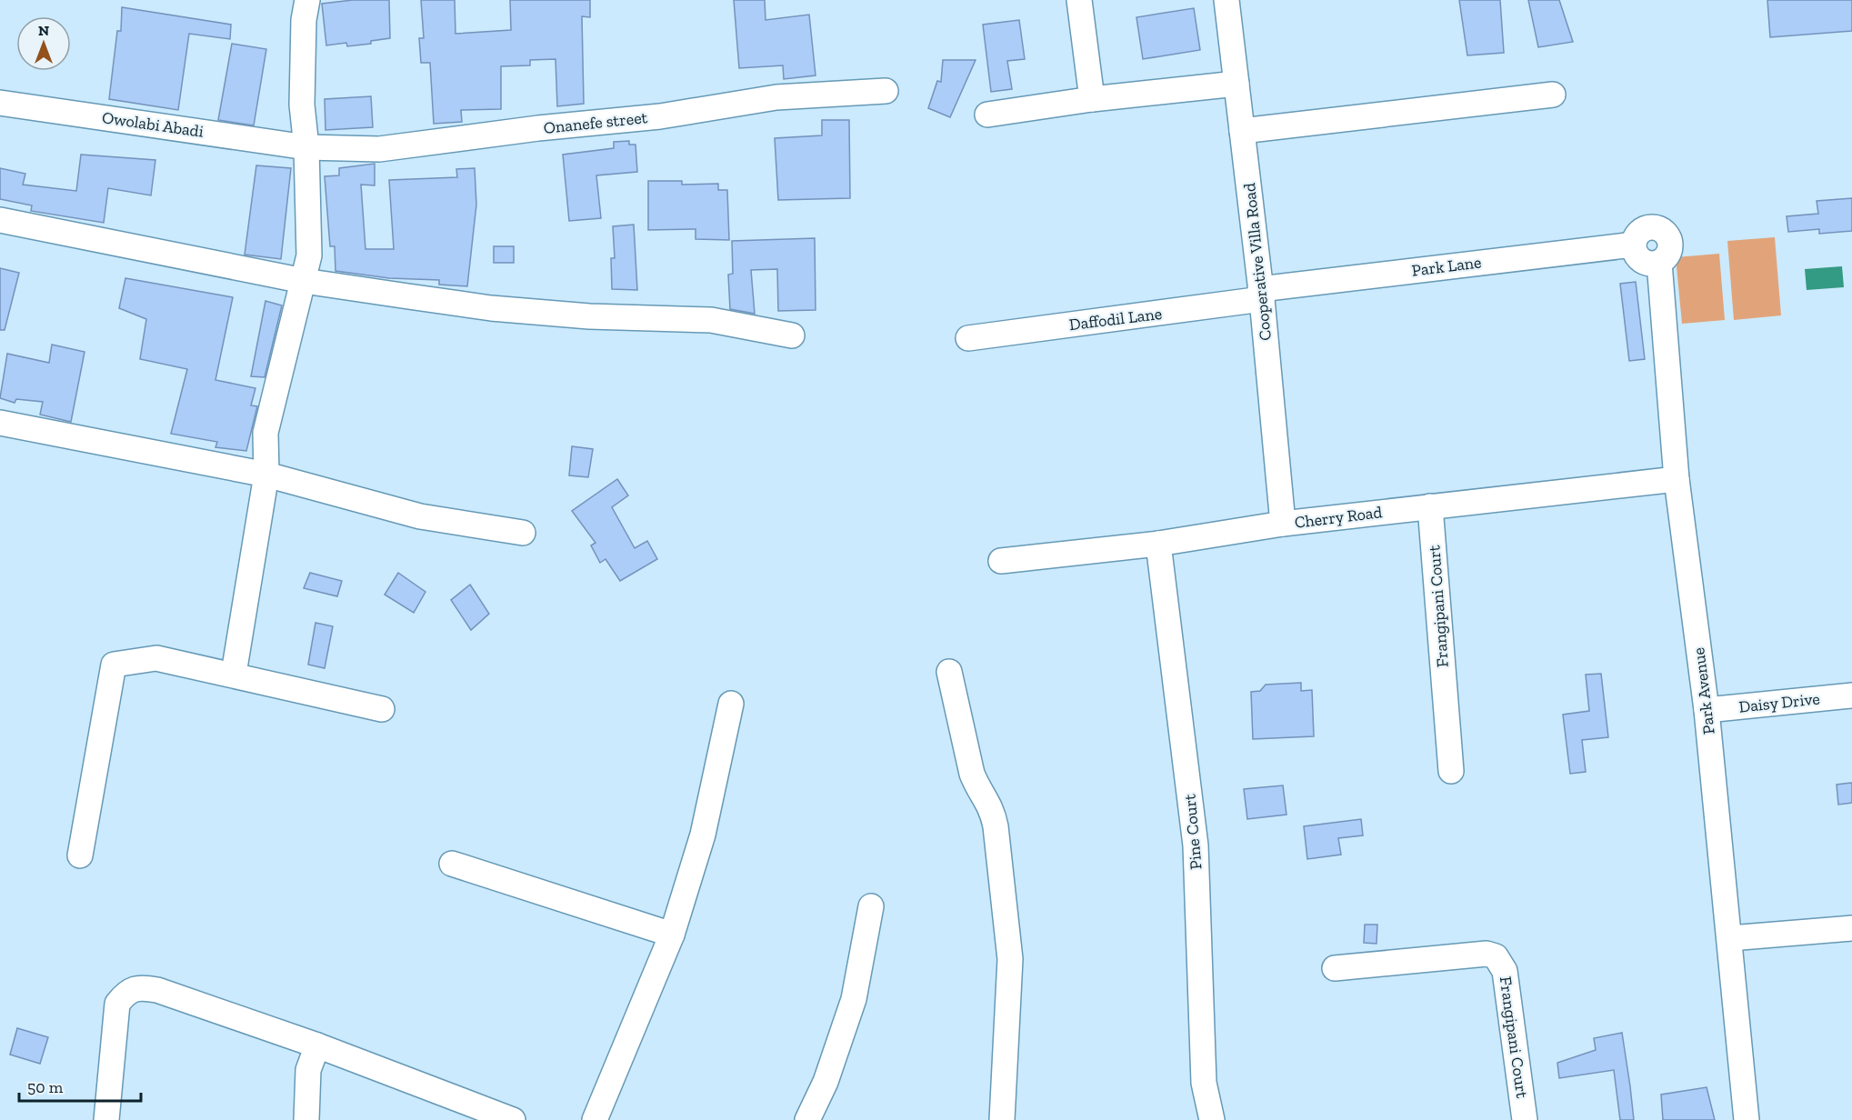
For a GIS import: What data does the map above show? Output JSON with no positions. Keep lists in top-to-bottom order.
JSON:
{
  "streets": {
    "street": [
      "Onanefe street",
      "Owolabi Abadi",
      "Cooperative Villa Road",
      "Park Lane",
      "Daffodil Lane",
      "Cherry Road",
      "Frangipani Court",
      "Park Avenue",
      "Daisy Drive",
      "Pine Court"
    ]
  },
  "crossings": [
    ["Onanefe street", "Owolabi Abadi"],
    ["Cooperative Villa Road", "Park Lane"],
    ["Cooperative Villa Road", "Daffodil Lane"],
    ["Cooperative Villa Road", "Cherry Road"],
    ["Park Lane", "Daffodil Lane"],
    ["Park Lane", "Park Avenue"],
    ["Cherry Road", "Frangipani Court"],
    ["Cherry Road", "Park Avenue"],
    ["Cherry Road", "Pine Court"],
    ["Park Avenue", "Daisy Drive"]
  ],
  "scale_bar": "50 m",
  "north": "top"
}
